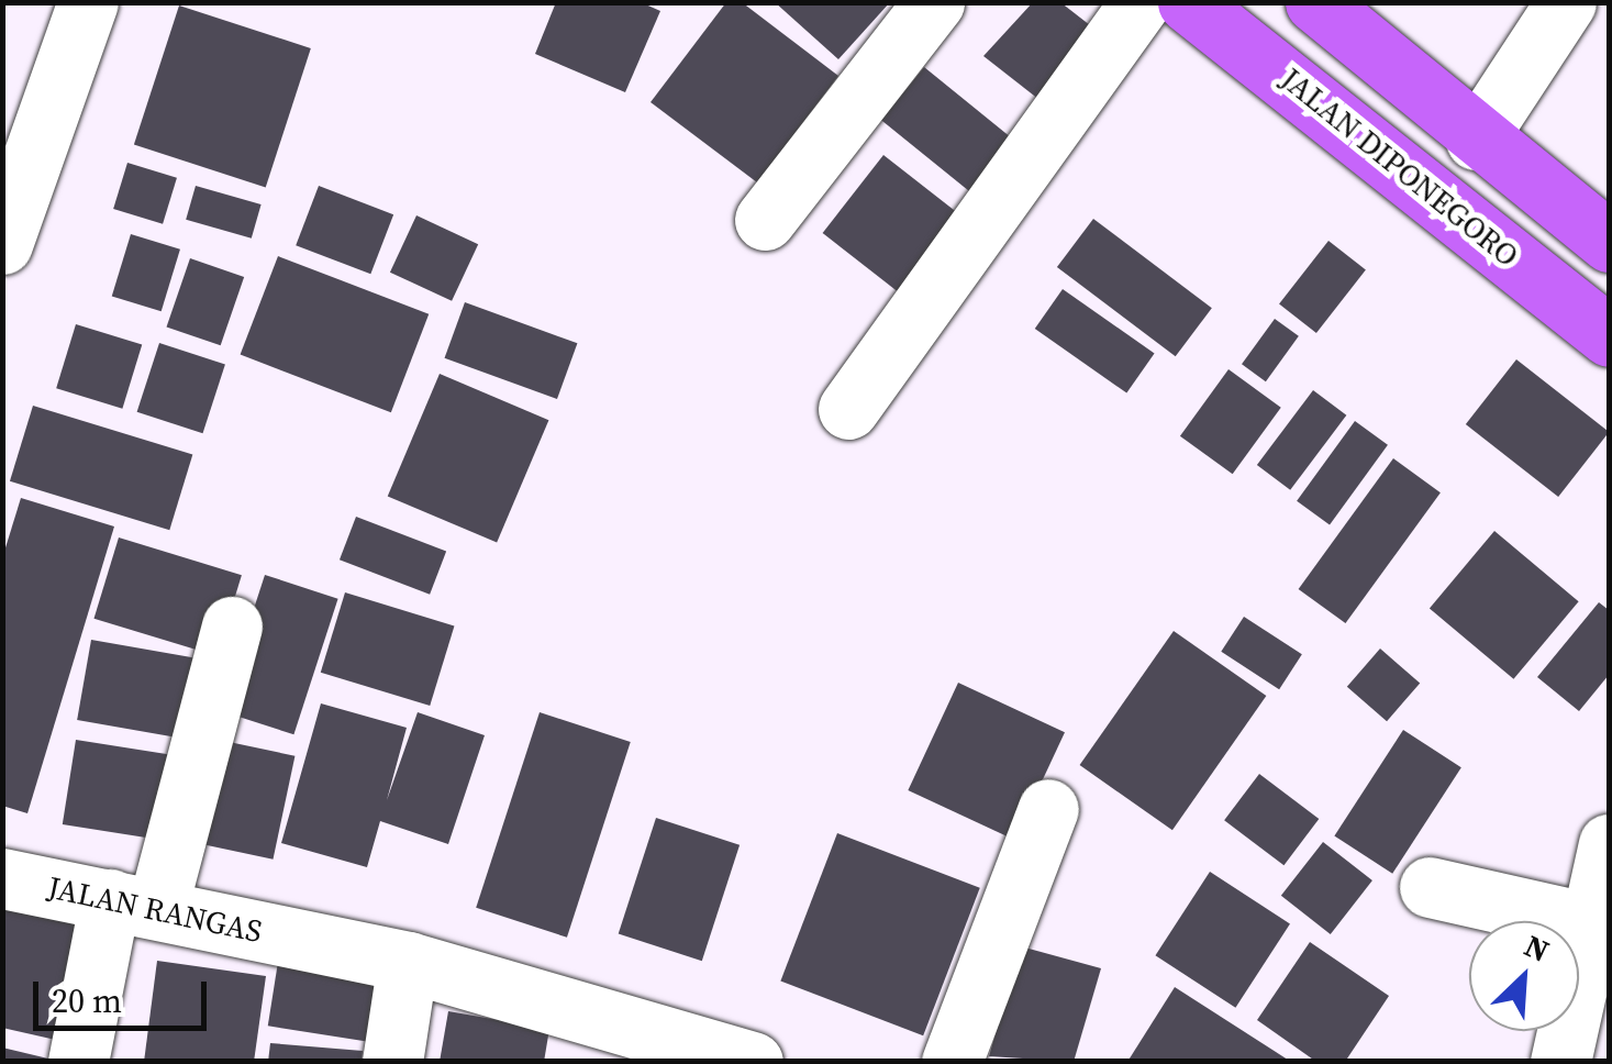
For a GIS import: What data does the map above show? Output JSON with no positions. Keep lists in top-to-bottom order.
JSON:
{
  "streets": {
    "main road": ["JALAN DIPONEGORO"],
    "street": ["JALAN RANGAS"]
  },
  "scale_bar": "20 m",
  "north": "top right"
}
